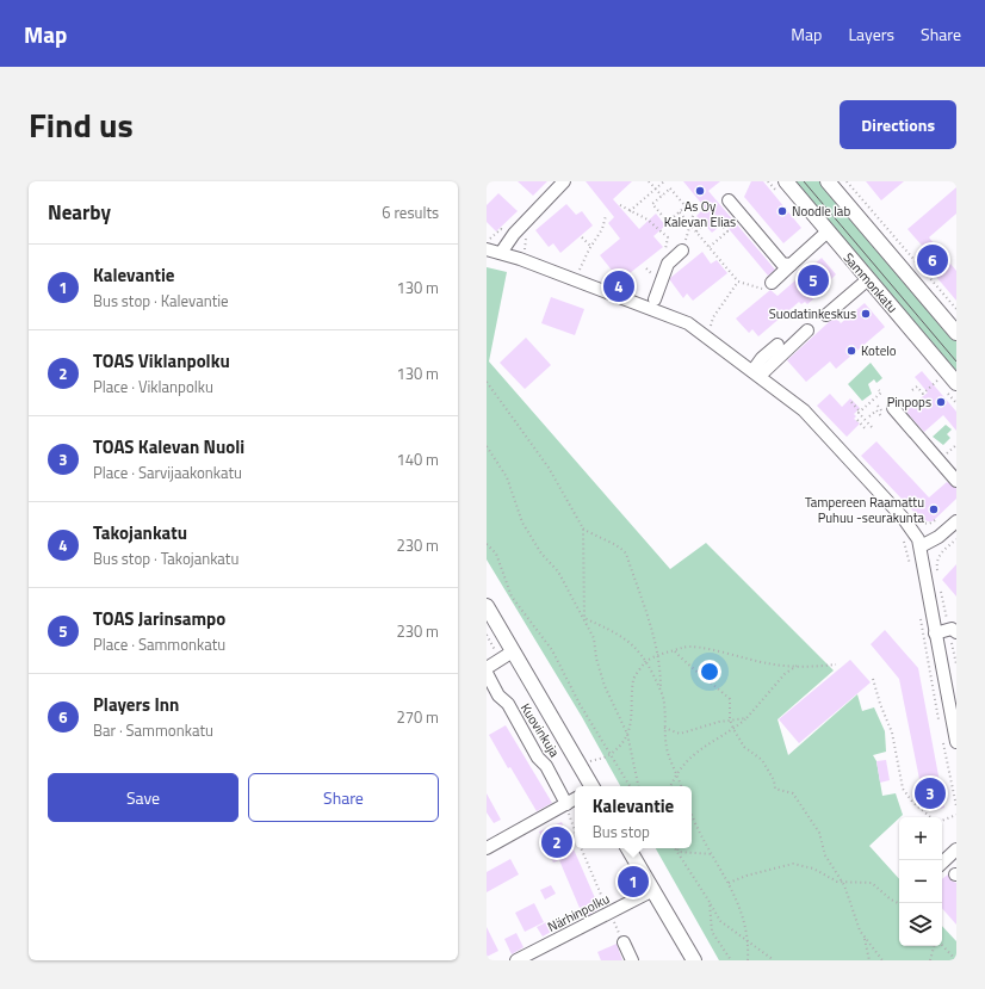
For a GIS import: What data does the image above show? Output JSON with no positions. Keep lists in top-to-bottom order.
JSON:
{
  "streets": {
    "main road": ["Sammonkatu"],
    "street": ["Kuovinkuja", "Närhinpolku"]
  },
  "places": [
    "As Oy Kalevan Elias",
    "Noodle lab",
    "Suodatinkeskus",
    "Kotelo",
    "Pinpops",
    "Tampereen Raamattu Puhuu -seurakunta"
  ],
  "page": {
    "header": "Map",
    "nav": ["Map", "Layers", "Share"],
    "title": "Find us",
    "buttons": [
      "Directions",
      ["Save", "Share"]
    ],
    "heading": ["Nearby", "6 results"],
    "pins": [
      "6",
      "5",
      "4",
      "3",
      "2",
      "1"
    ],
    "list": [
      {
        "mark": "1",
        "name": "Kalevantie",
        "note": "Bus stop · Kalevantie",
        "value": "130 m"
      },
      {
        "mark": "2",
        "name": "TOAS Viklanpolku",
        "note": "Place · Viklanpolku",
        "value": "130 m"
      },
      {
        "mark": "3",
        "name": "TOAS Kalevan Nuoli",
        "note": "Place · Sarvijaakonkatu",
        "value": "140 m"
      },
      {
        "mark": "4",
        "name": "Takojankatu",
        "note": "Bus stop · Takojankatu",
        "value": "230 m"
      },
      {
        "mark": "5",
        "name": "TOAS Jarinsampo",
        "note": "Place · Sammonkatu",
        "value": "230 m"
      },
      {
        "mark": "6",
        "name": "Players Inn",
        "note": "Bar · Sammonkatu",
        "value": "270 m"
      }
    ],
    "popup": ["Kalevantie", "Bus stop"],
    "map_buttons": ["+", "−"]
  }
}
